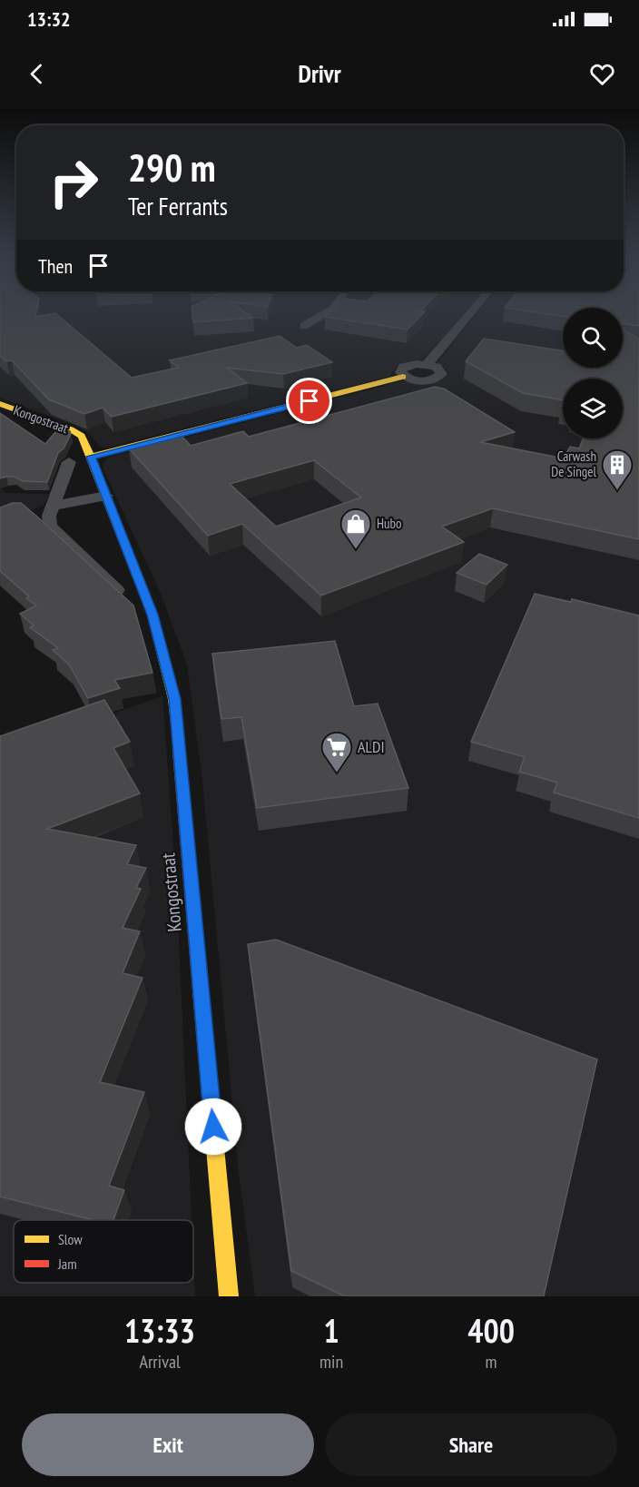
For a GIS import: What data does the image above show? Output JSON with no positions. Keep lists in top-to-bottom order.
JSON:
{
  "streets": {
    "street": ["Kongostraat"]
  },
  "places": {
    "building": ["Carwash De Singel"],
    "shop": ["Hubo"],
    "supermarket": ["ALDI"]
  },
  "legend": ["Slow", "Jam"],
  "page": {
    "status": "13:32",
    "header": "Drivr",
    "turn": ["290 m", "Ter Ferrants"],
    "then": "Then",
    "eta": [
      "13:33",
      "Arrival",
      "1",
      "min",
      "400",
      "m"
    ],
    "buttons": ["Exit", "Share"]
  }
}
